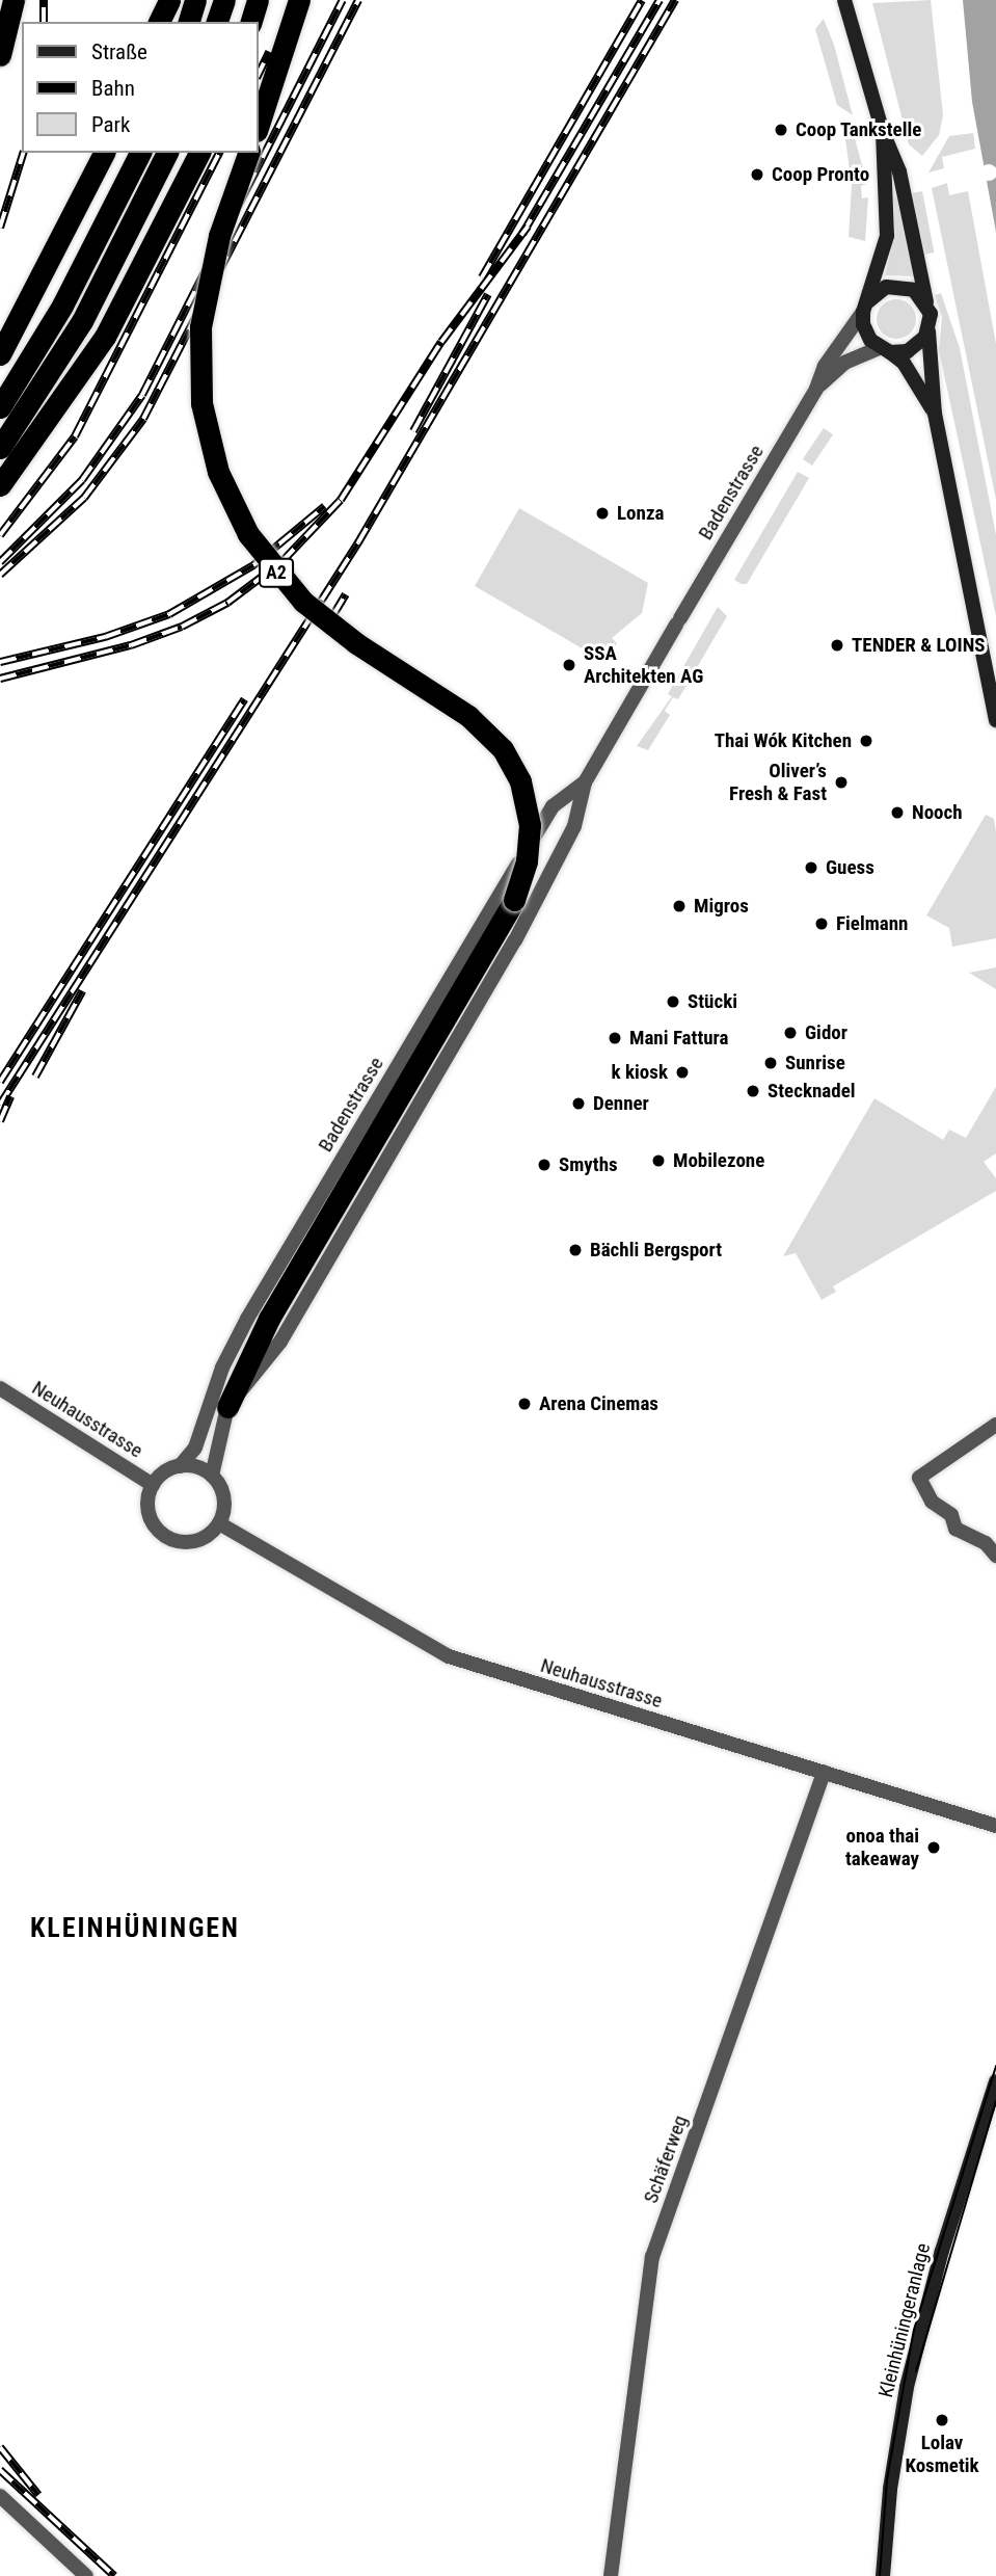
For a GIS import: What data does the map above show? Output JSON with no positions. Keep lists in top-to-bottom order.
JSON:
{
  "streets": {
    "highway": ["A2"],
    "main road": ["Kleinhüningeranlage"],
    "street": ["Badenstrasse", "Neuhausstrasse", "Schäferweg"]
  },
  "crossings": [
    ["Badenstrasse", "A2"],
    ["Badenstrasse", "Neuhausstrasse"],
    ["Neuhausstrasse", "Schäferweg"]
  ],
  "districts": ["KLEINHÜNINGEN"],
  "places": [
    "Coop Tankstelle",
    "Coop Pronto",
    "Lonza",
    "TENDER & LOINS",
    "SSA Architekten AG",
    "Thai Wók Kitchen",
    "Oliver’s Fresh & Fast",
    "Nooch",
    "Guess",
    "Migros",
    "Fielmann",
    "Stücki",
    "Gidor",
    "Mani Fattura",
    "Sunrise",
    "k kiosk",
    "Stecknadel",
    "Denner",
    "Mobilezone",
    "Smyths",
    "Bächli Bergsport",
    "Arena Cinemas",
    "onoa thai takeaway",
    "Lolav Kosmetik"
  ],
  "legend": ["Straße", "Bahn", "Park"]
}
